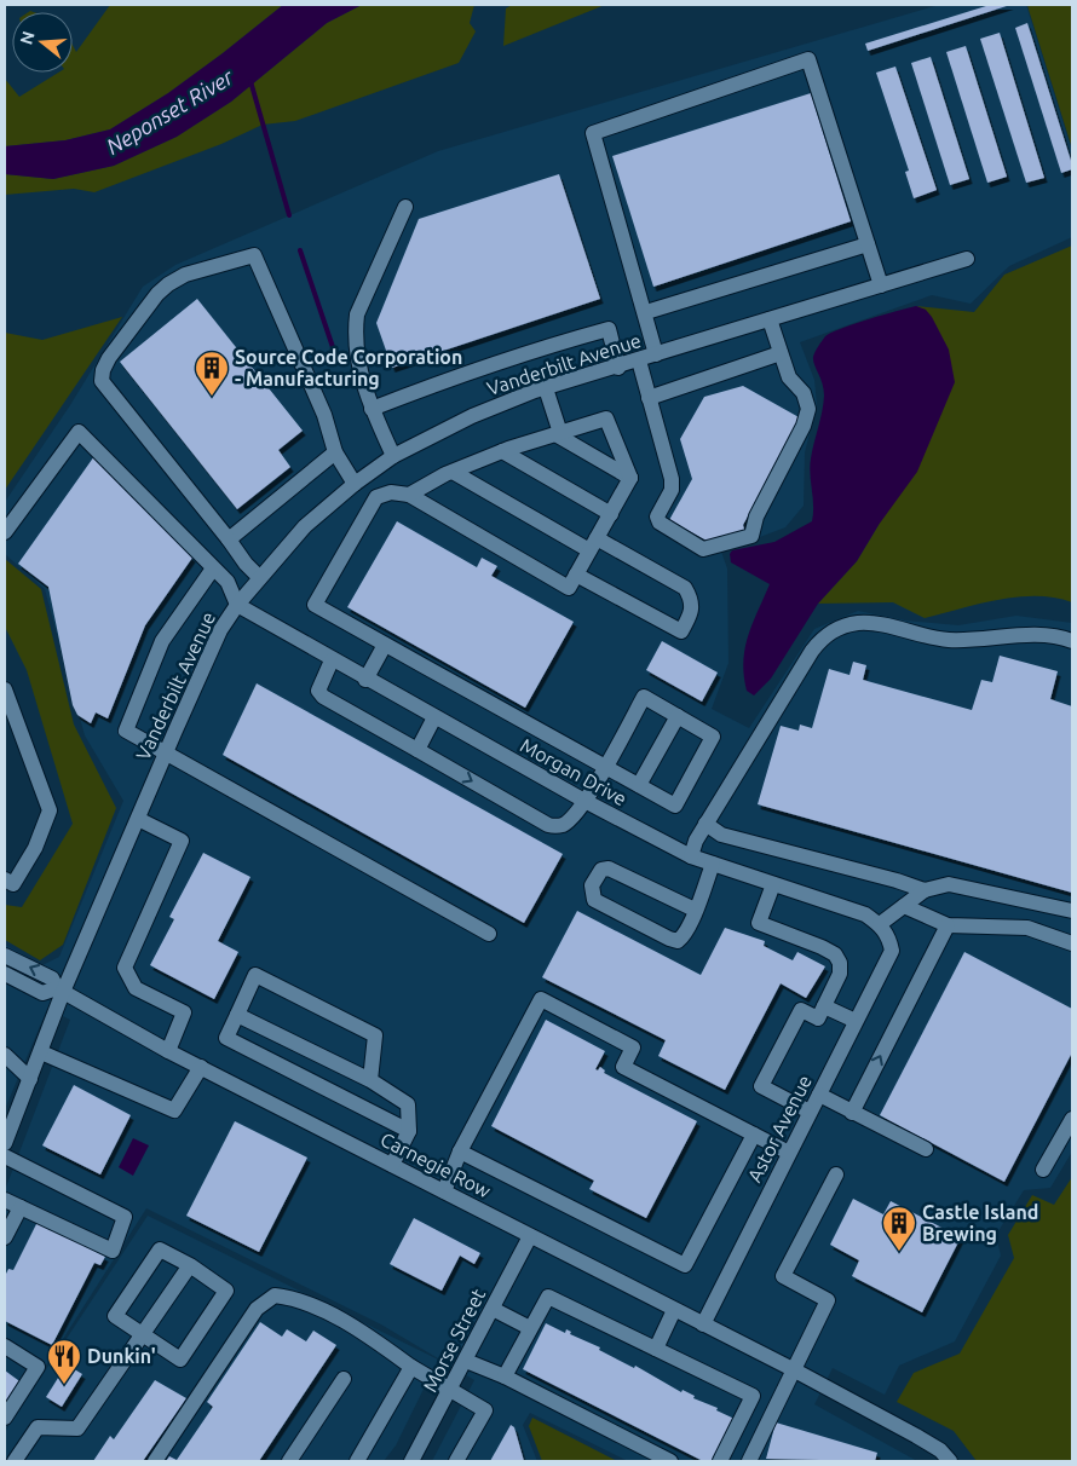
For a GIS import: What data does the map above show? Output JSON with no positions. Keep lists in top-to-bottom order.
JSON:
{
  "streets": {
    "street": [
      "Vanderbilt Avenue",
      "Morgan Drive",
      "Astor Avenue",
      "Carnegie Row",
      "Morse Street"
    ]
  },
  "crossings": [
    ["Vanderbilt Avenue", "Morgan Drive"],
    ["Vanderbilt Avenue", "Carnegie Row"],
    ["Morgan Drive", "Astor Avenue"],
    ["Astor Avenue", "Carnegie Row"],
    ["Carnegie Row", "Morse Street"]
  ],
  "water": ["Neponset River"],
  "places": {
    "building": ["Source Code Corporation - Manufacturing", "Castle Island Brewing"],
    "restaurant": ["Dunkin'"]
  },
  "north": "left"
}
